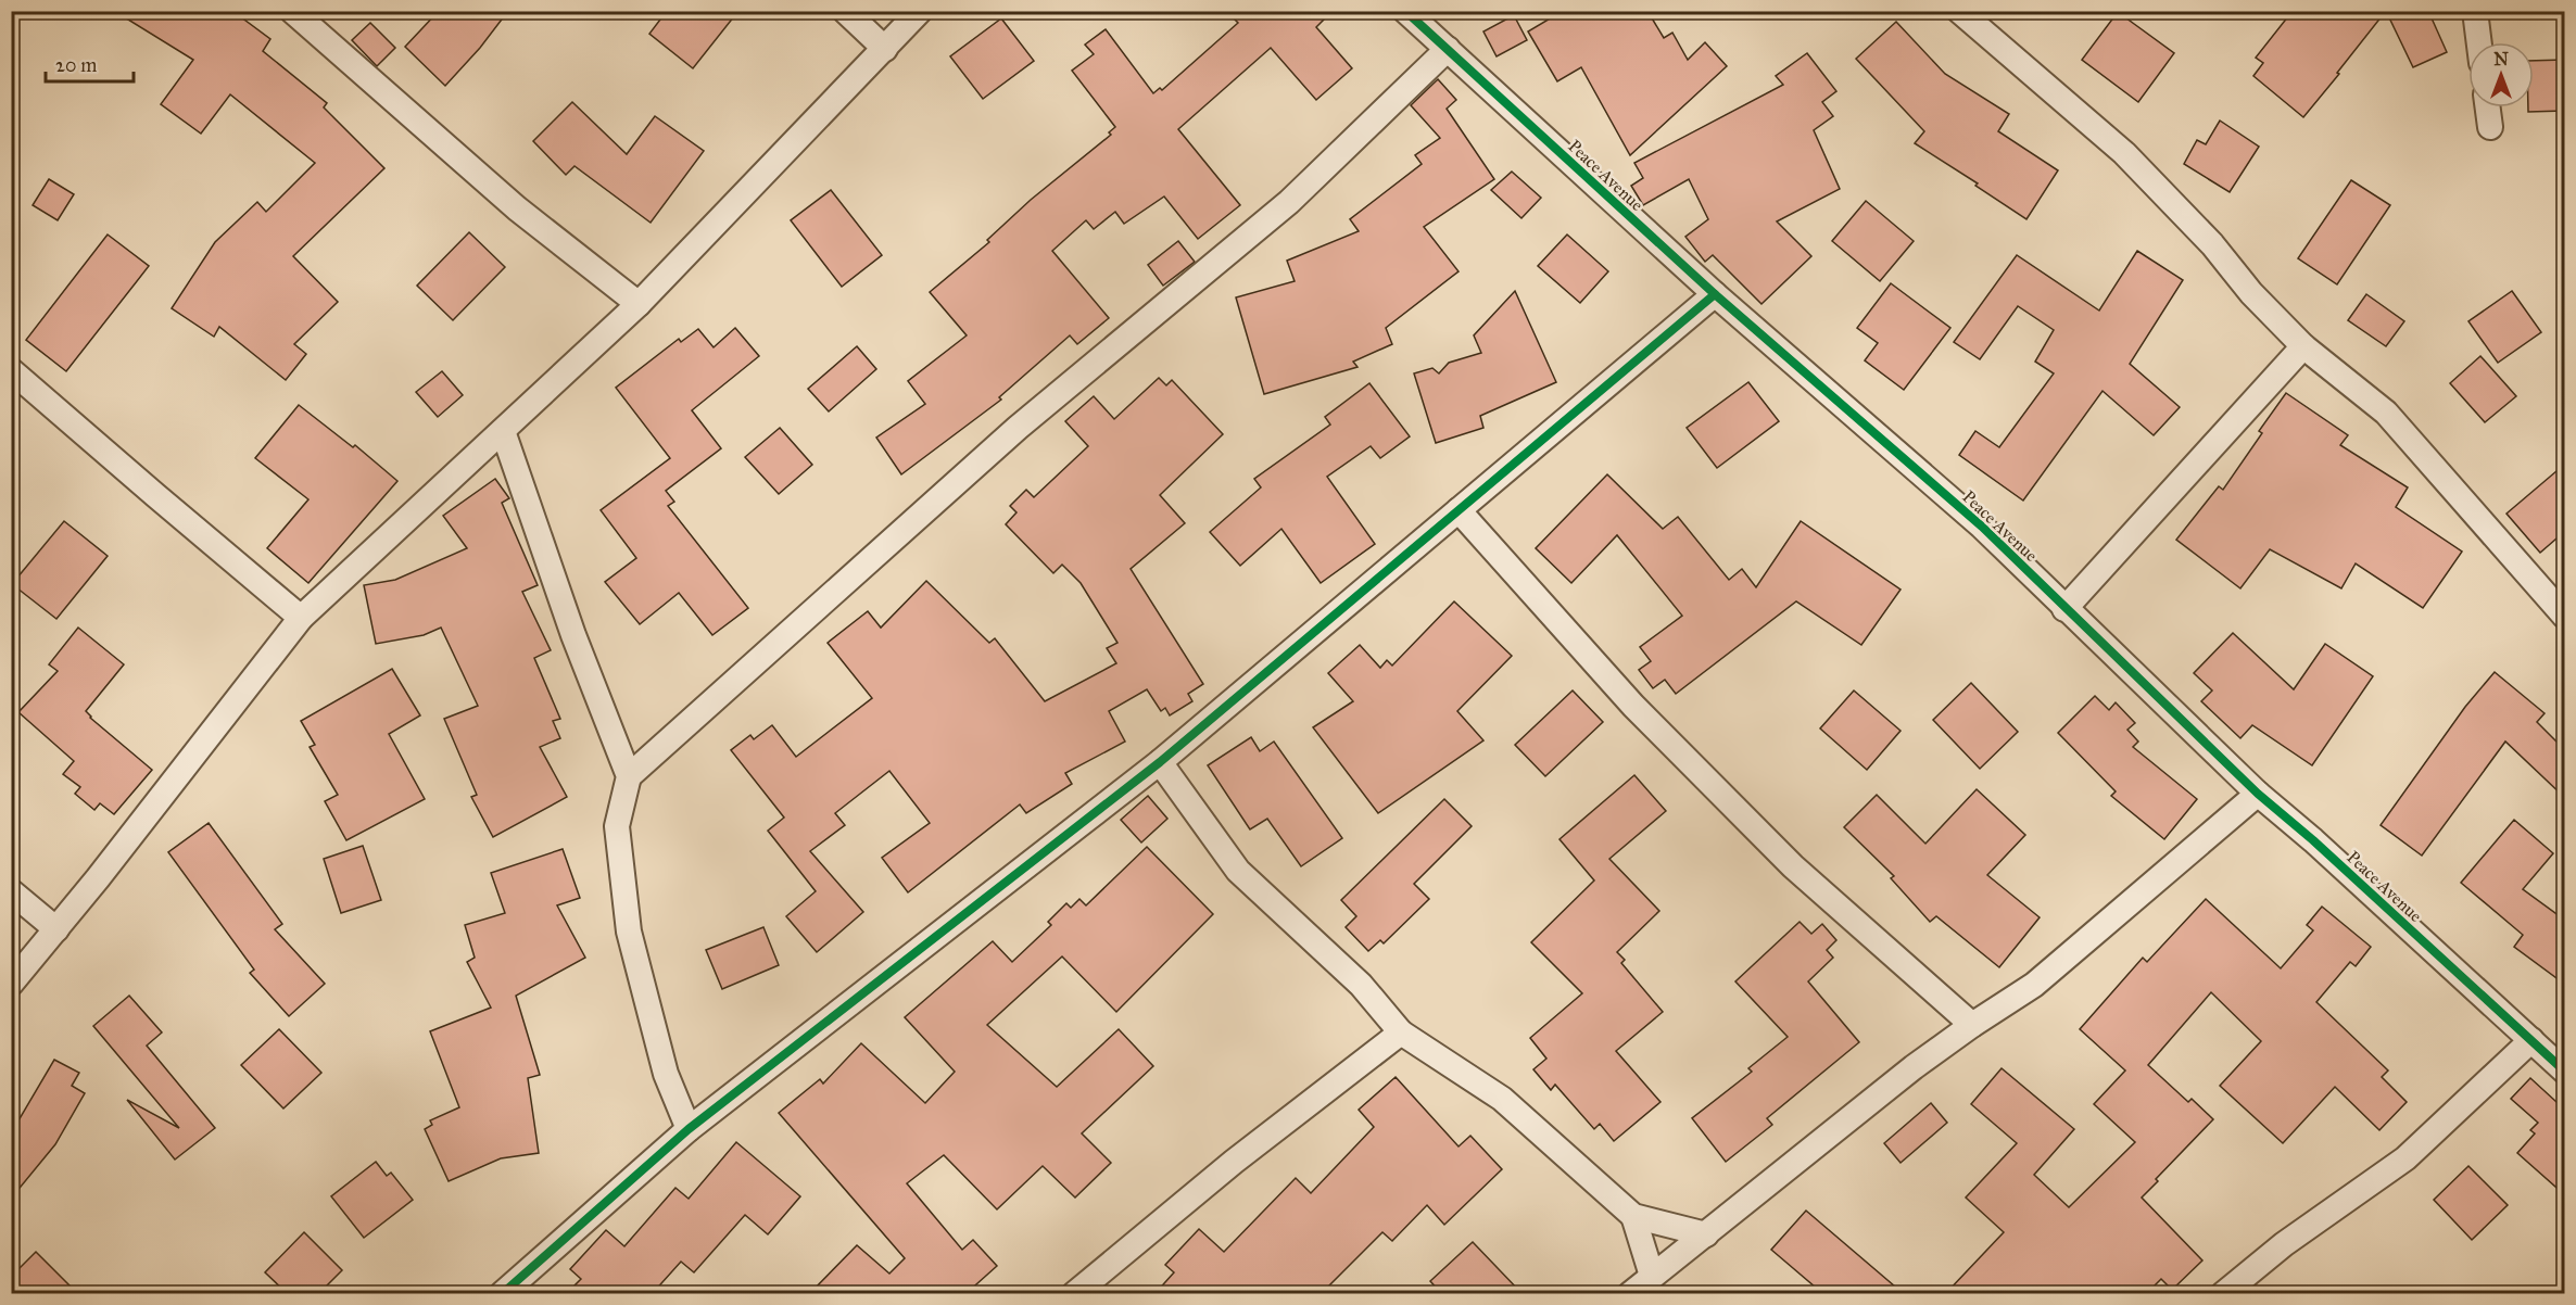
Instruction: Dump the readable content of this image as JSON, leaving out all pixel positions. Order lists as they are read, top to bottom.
{
  "streets": {
    "street": ["Peace Avenue"]
  },
  "scale_bar": "20 m",
  "north": "top"
}
